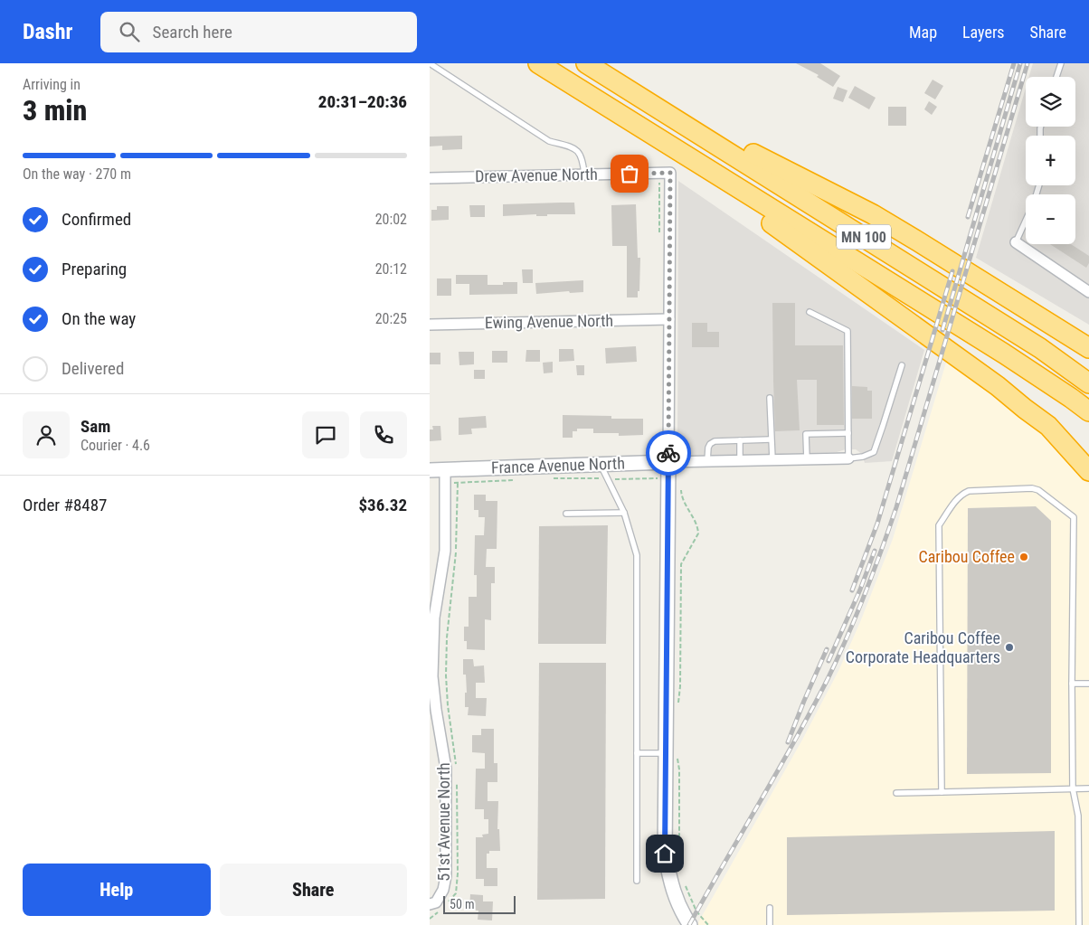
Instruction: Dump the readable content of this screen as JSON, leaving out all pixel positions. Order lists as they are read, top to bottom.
{
  "streets": {
    "highway": ["MN 100"],
    "street": [
      "Drew Avenue North",
      "Ewing Avenue North",
      "France Avenue North",
      "51st Avenue North"
    ]
  },
  "crossings": [
    ["Drew Avenue North", "Ewing Avenue North"],
    ["France Avenue North", "51st Avenue North"]
  ],
  "places": ["Caribou Coffee", "Caribou Coffee Corporate Headquarters"],
  "scale_bar": "50 m",
  "page": {
    "header": "Dashr",
    "search": "Search here",
    "nav": ["Map", "Layers", "Share"],
    "heading": ["3 min", "Arriving in", "20:31–20:36"],
    "panel": [
      "Sam",
      "Courier · 4.6",
      "Order #8487",
      "$36.32"
    ],
    "map_buttons": ["+", "−"],
    "bar": "On the way · 270 m",
    "list": [
      ["Confirmed", "20:02"],
      ["Preparing", "20:12"],
      ["On the way", "20:25"],
      "Delivered"
    ],
    "buttons": ["Help", "Share"],
    "scale": "50 m"
  }
}
